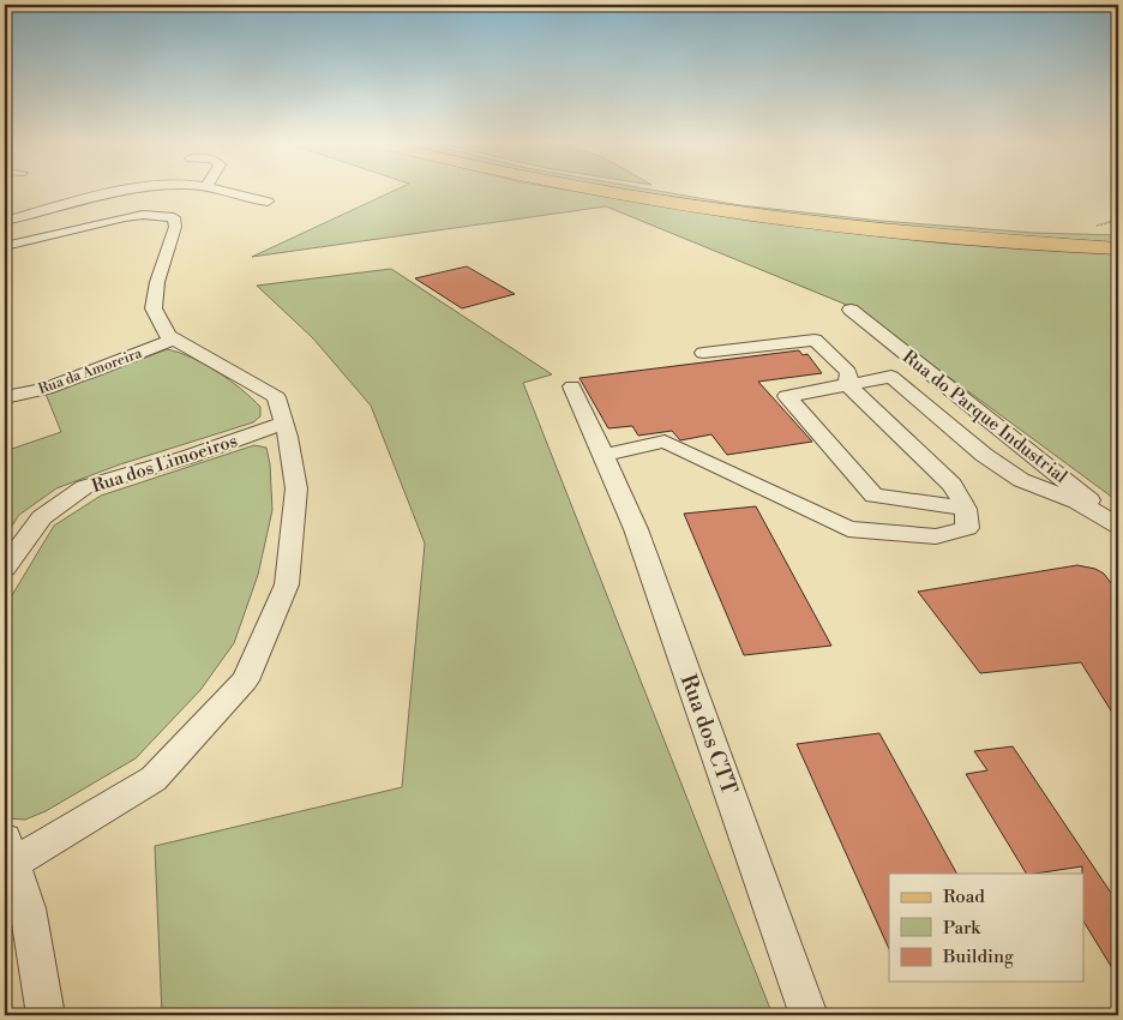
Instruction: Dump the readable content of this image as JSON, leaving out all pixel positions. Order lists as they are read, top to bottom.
{
  "streets": {
    "street": [
      "Rua da Amoreira",
      "Rua do Parque Industrial",
      "Rua dos Limoeiros",
      "Rua dos CTT"
    ]
  },
  "legend": ["Road", "Park", "Building"]
}
